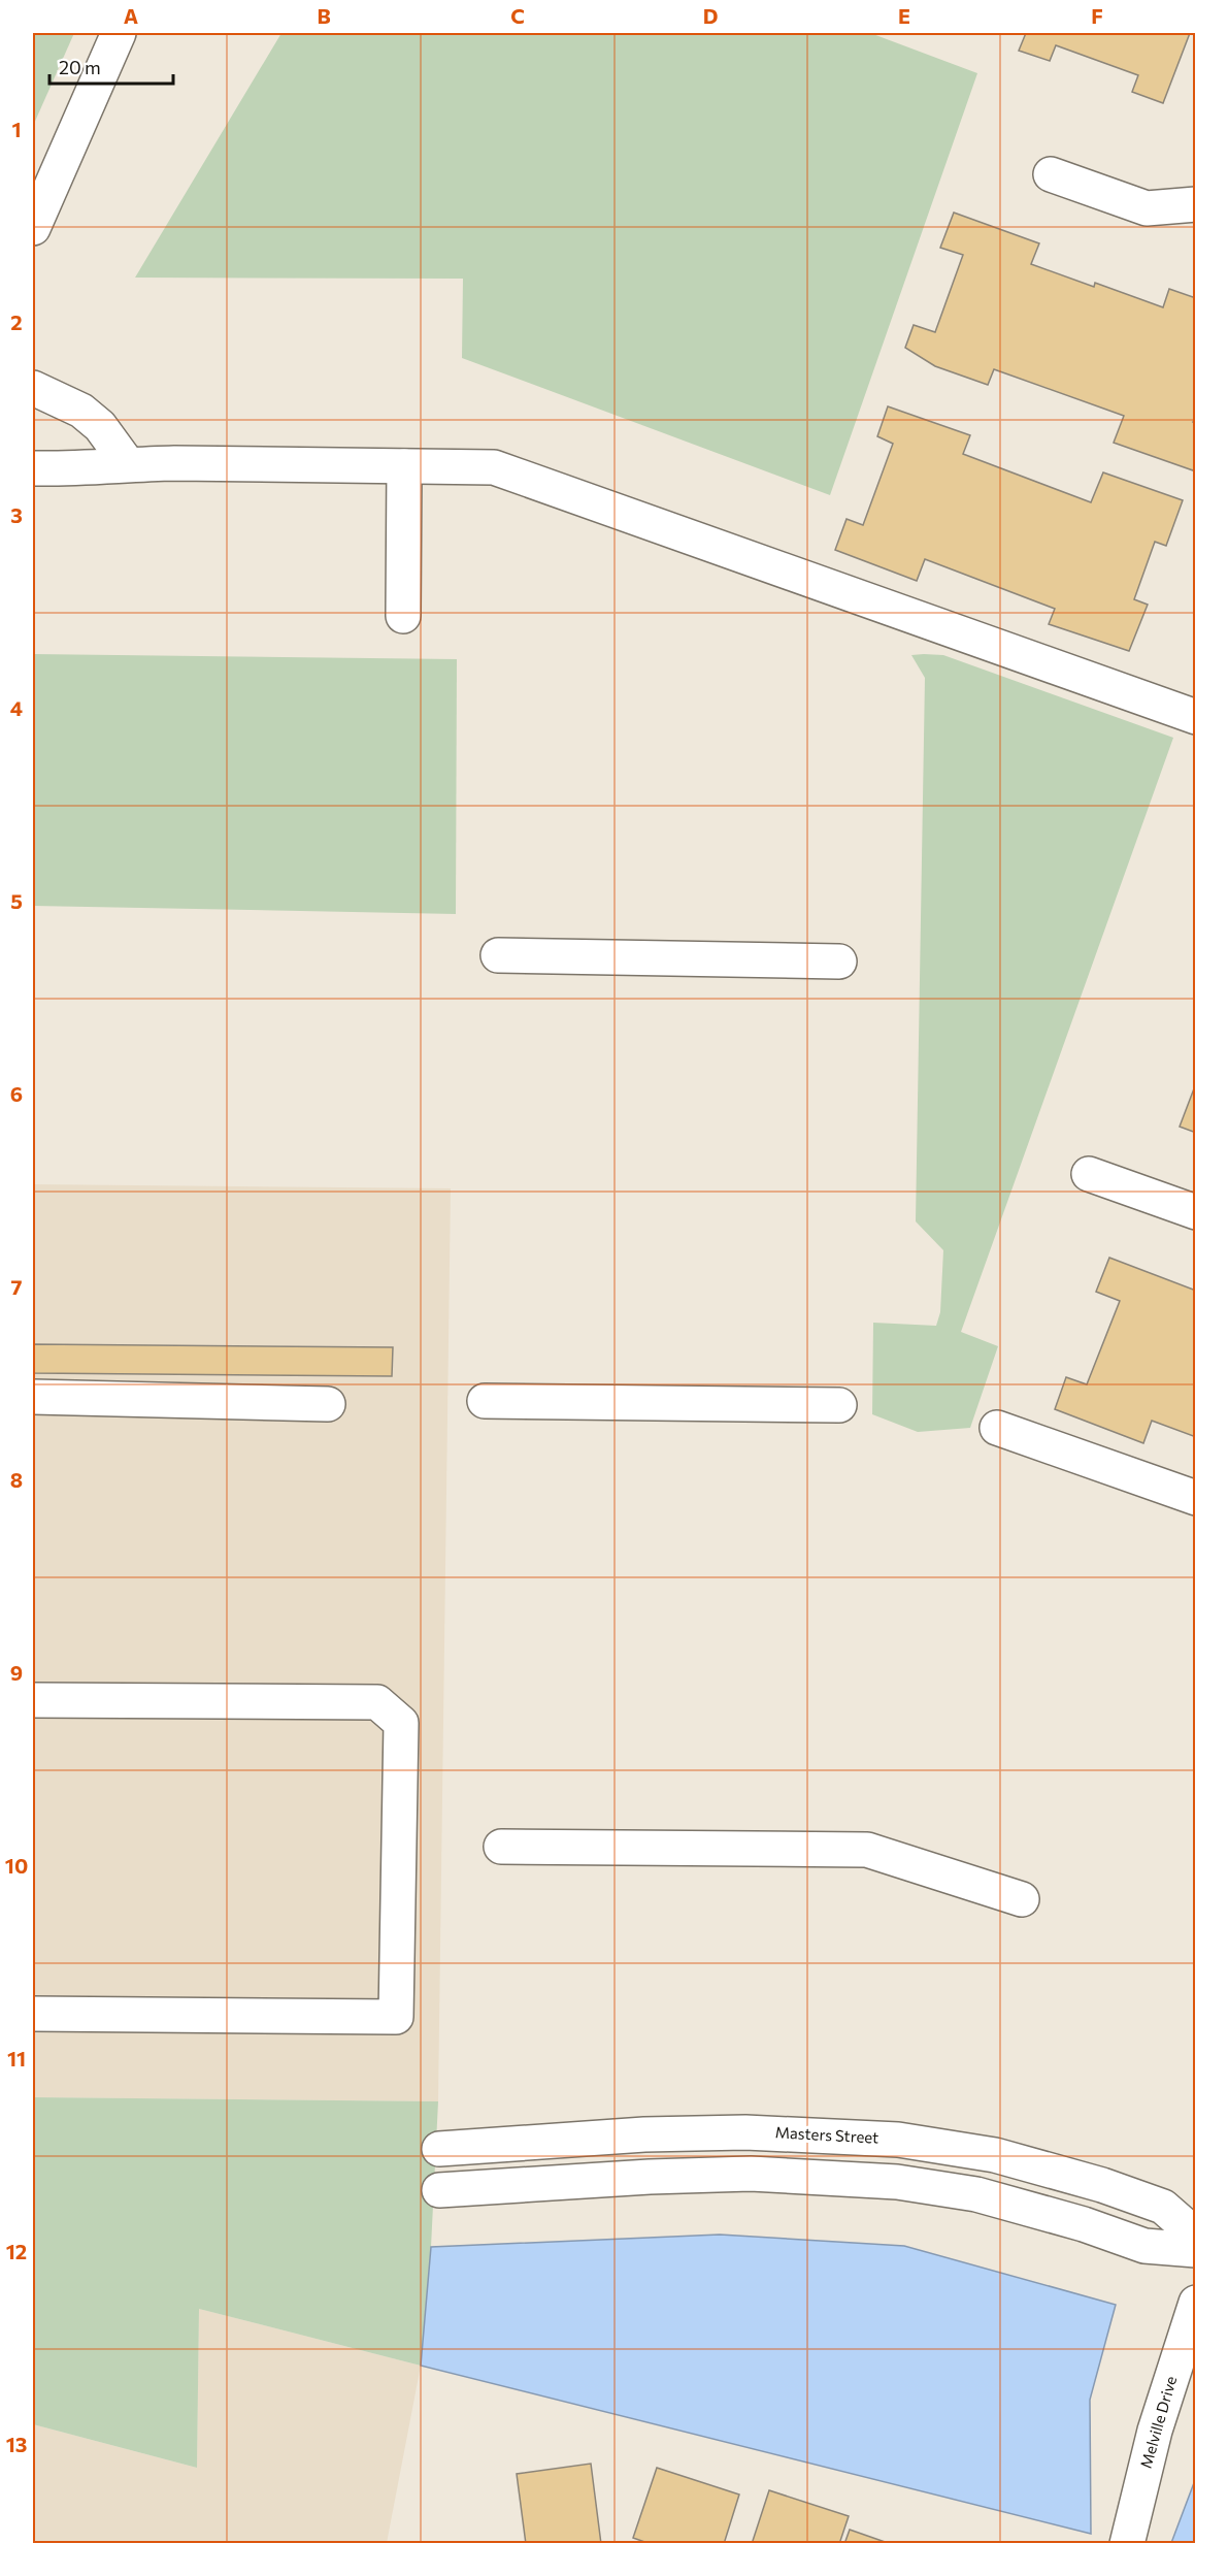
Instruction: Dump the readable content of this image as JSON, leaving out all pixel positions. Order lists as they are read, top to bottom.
{
  "streets": {
    "street": ["Masters Street", "Melville Drive"]
  },
  "scale_bar": "20 m",
  "grid": {
    "columns": [
      "A",
      "B",
      "C",
      "D",
      "E",
      "F"
    ],
    "rows": [
      "1",
      "2",
      "3",
      "4",
      "5",
      "6",
      "7",
      "8",
      "9",
      "10",
      "11",
      "12",
      "13"
    ]
  }
}
